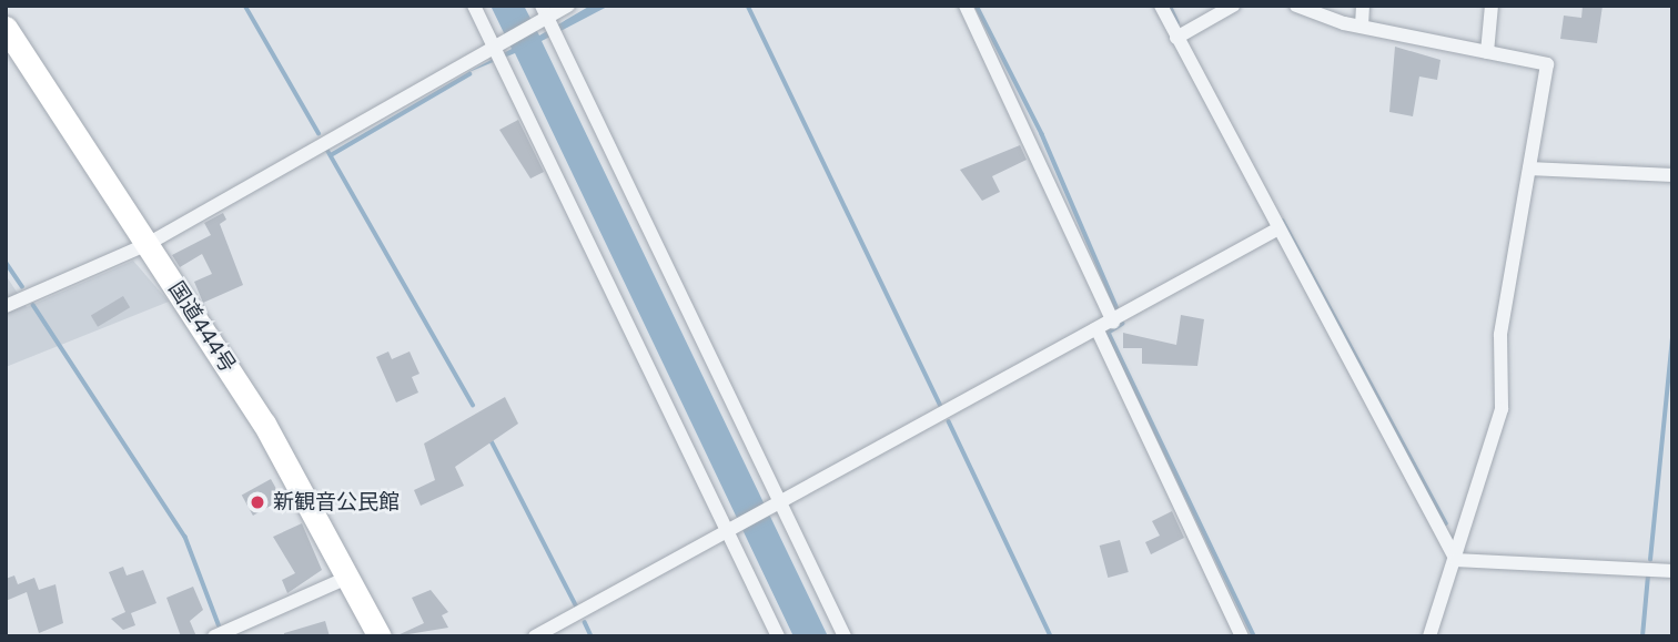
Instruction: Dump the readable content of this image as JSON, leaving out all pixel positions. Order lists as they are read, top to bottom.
{
  "streets": {
    "highway": ["国道444号"]
  },
  "places": ["新観音公民館"]
}
